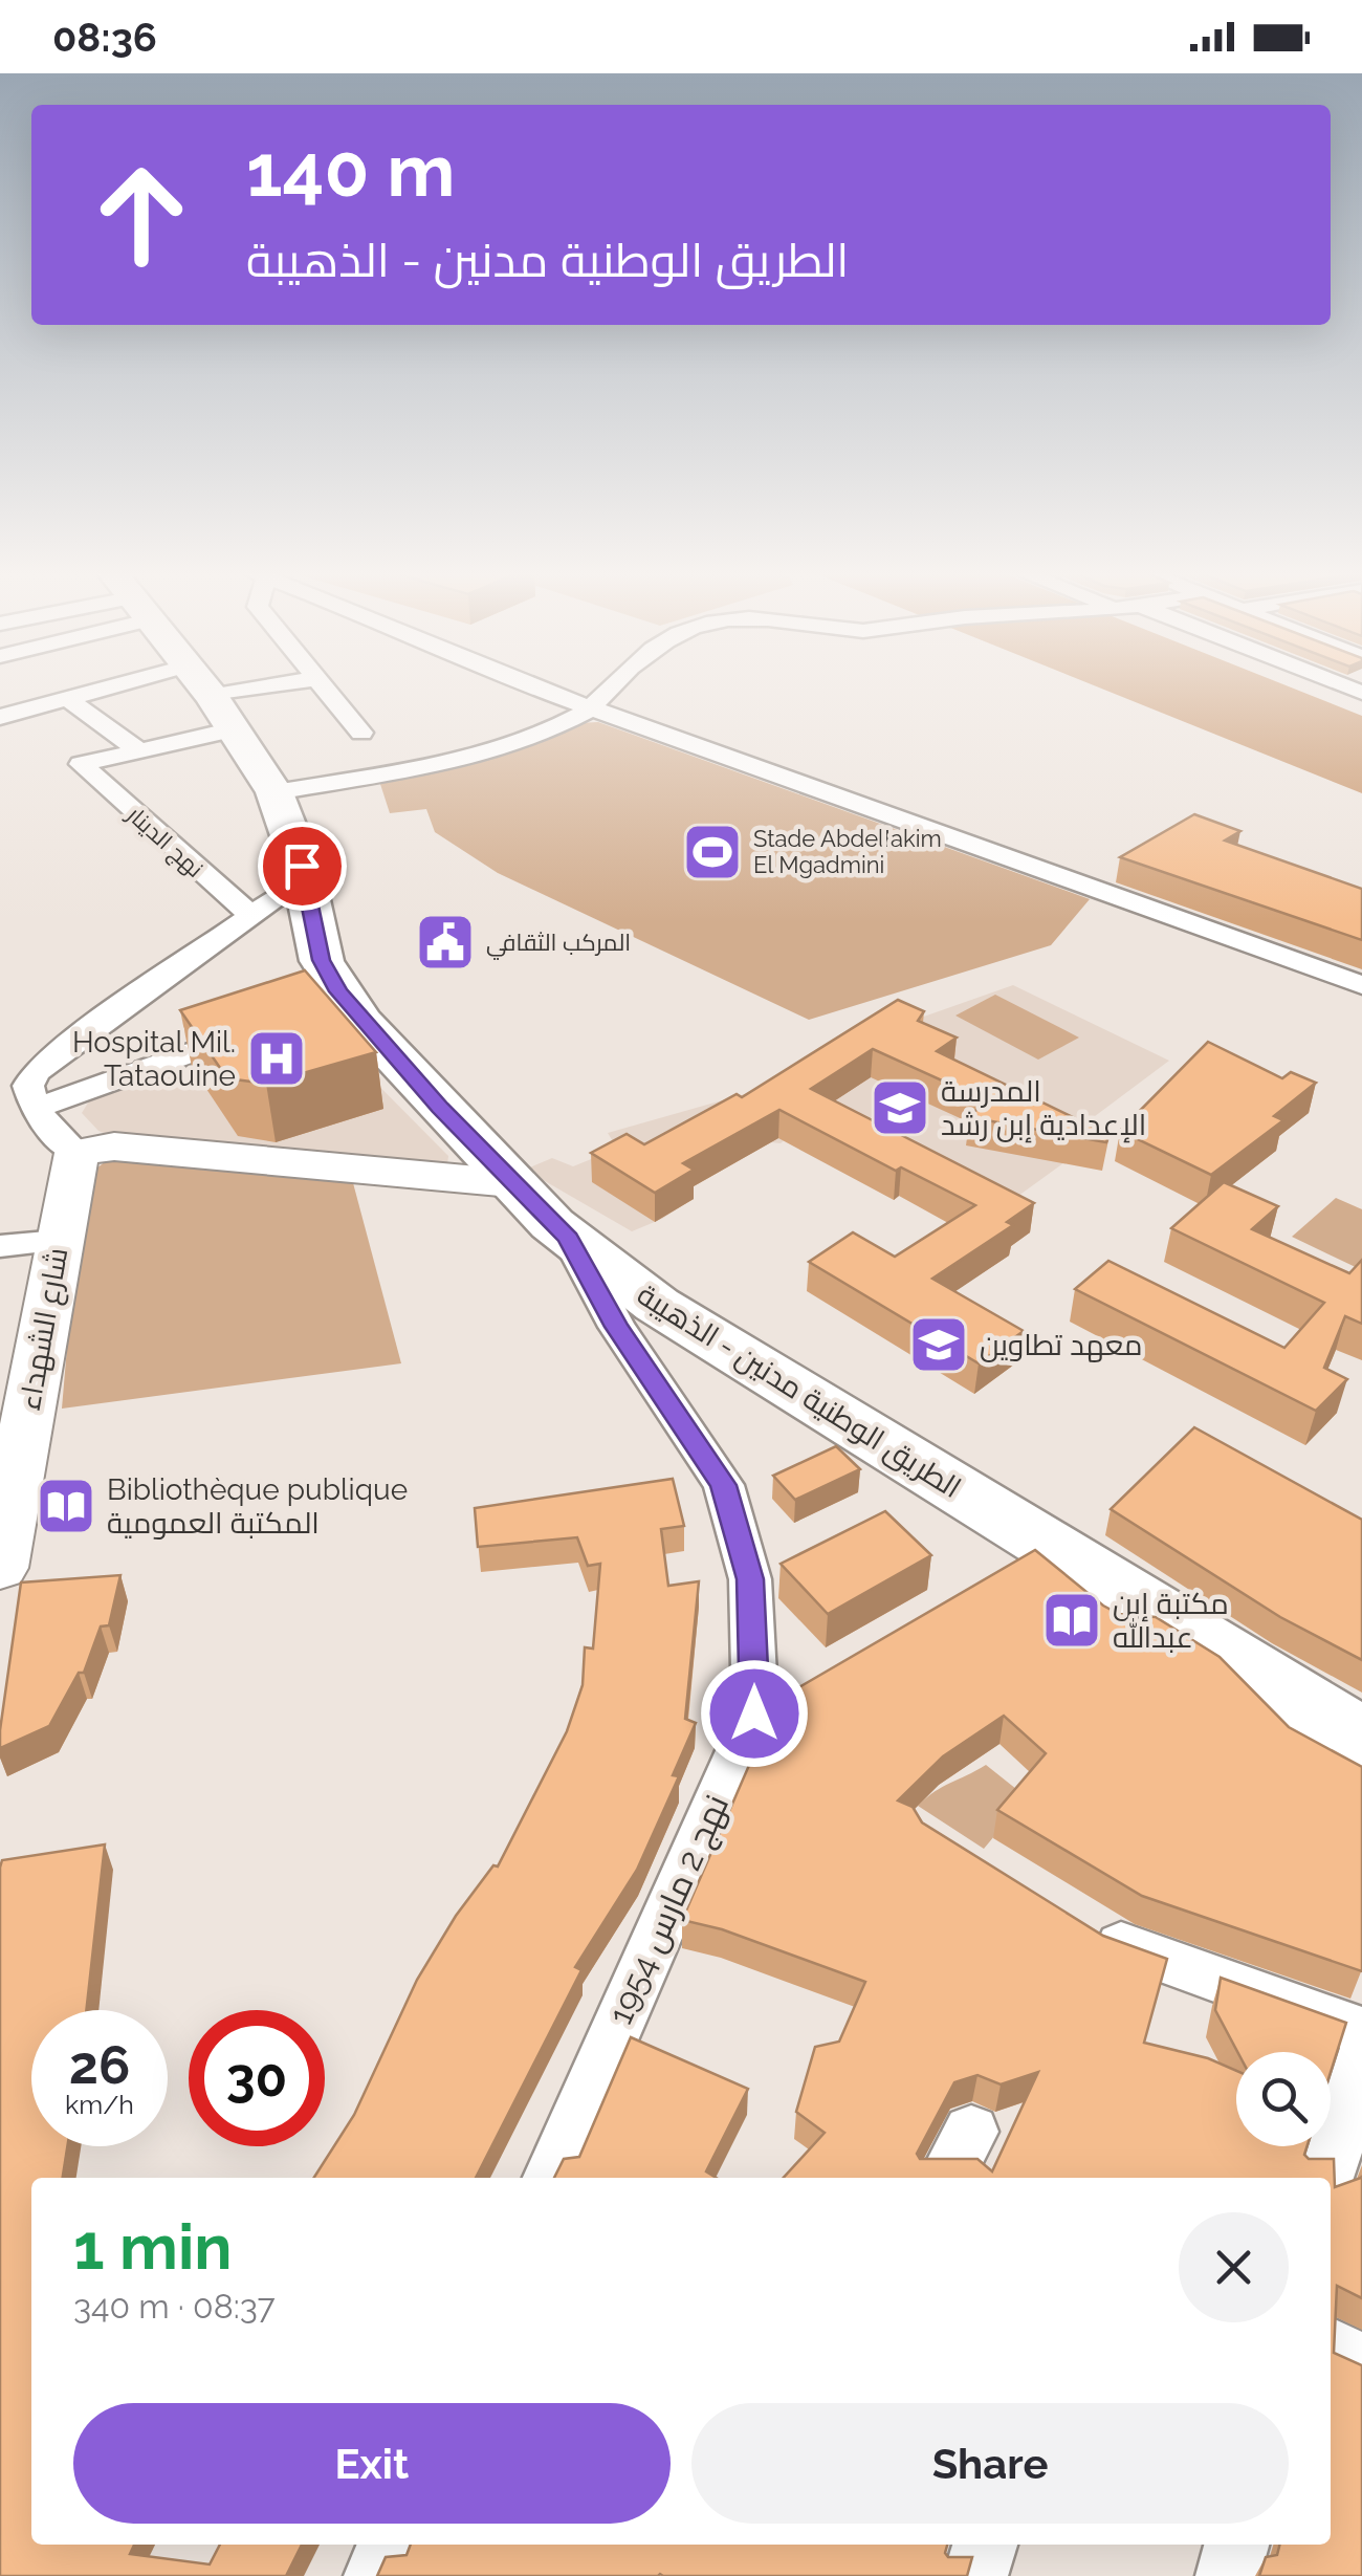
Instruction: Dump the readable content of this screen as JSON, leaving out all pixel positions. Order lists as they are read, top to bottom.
{
  "streets": {
    "main road": ["شارع الشهداء", "الطريق الوطنية مدنين - الذهيبة"],
    "street": ["نهج الدينار", "نهج 2 مارس 1954"]
  },
  "crossings": [
    ["الطريق الوطنية مدنين - الذهيبة", "نهج 2 مارس 1954"]
  ],
  "places": {
    "sports": ["Stade Abdelاakim El Mgadmini"],
    "public building": ["المركب الثقافي"],
    "hospital": ["Hospital Mil. Tataouine"],
    "school or university": ["المدرسة الإعدادية إبن رشد", "معهد تطاوين"],
    "library": ["Bibliothèque publique المكتبة العمومية", "مكتبة إبن عبدالله"]
  },
  "page": {
    "status": "08:36",
    "turn": ["140 m", "الطريق الوطنية مدنين - الذهيبة"],
    "speed": "26 km/h",
    "limit": "30",
    "heading": ["1 min", "340 m · 08:37"],
    "buttons": ["Exit", "Share"]
  }
}
